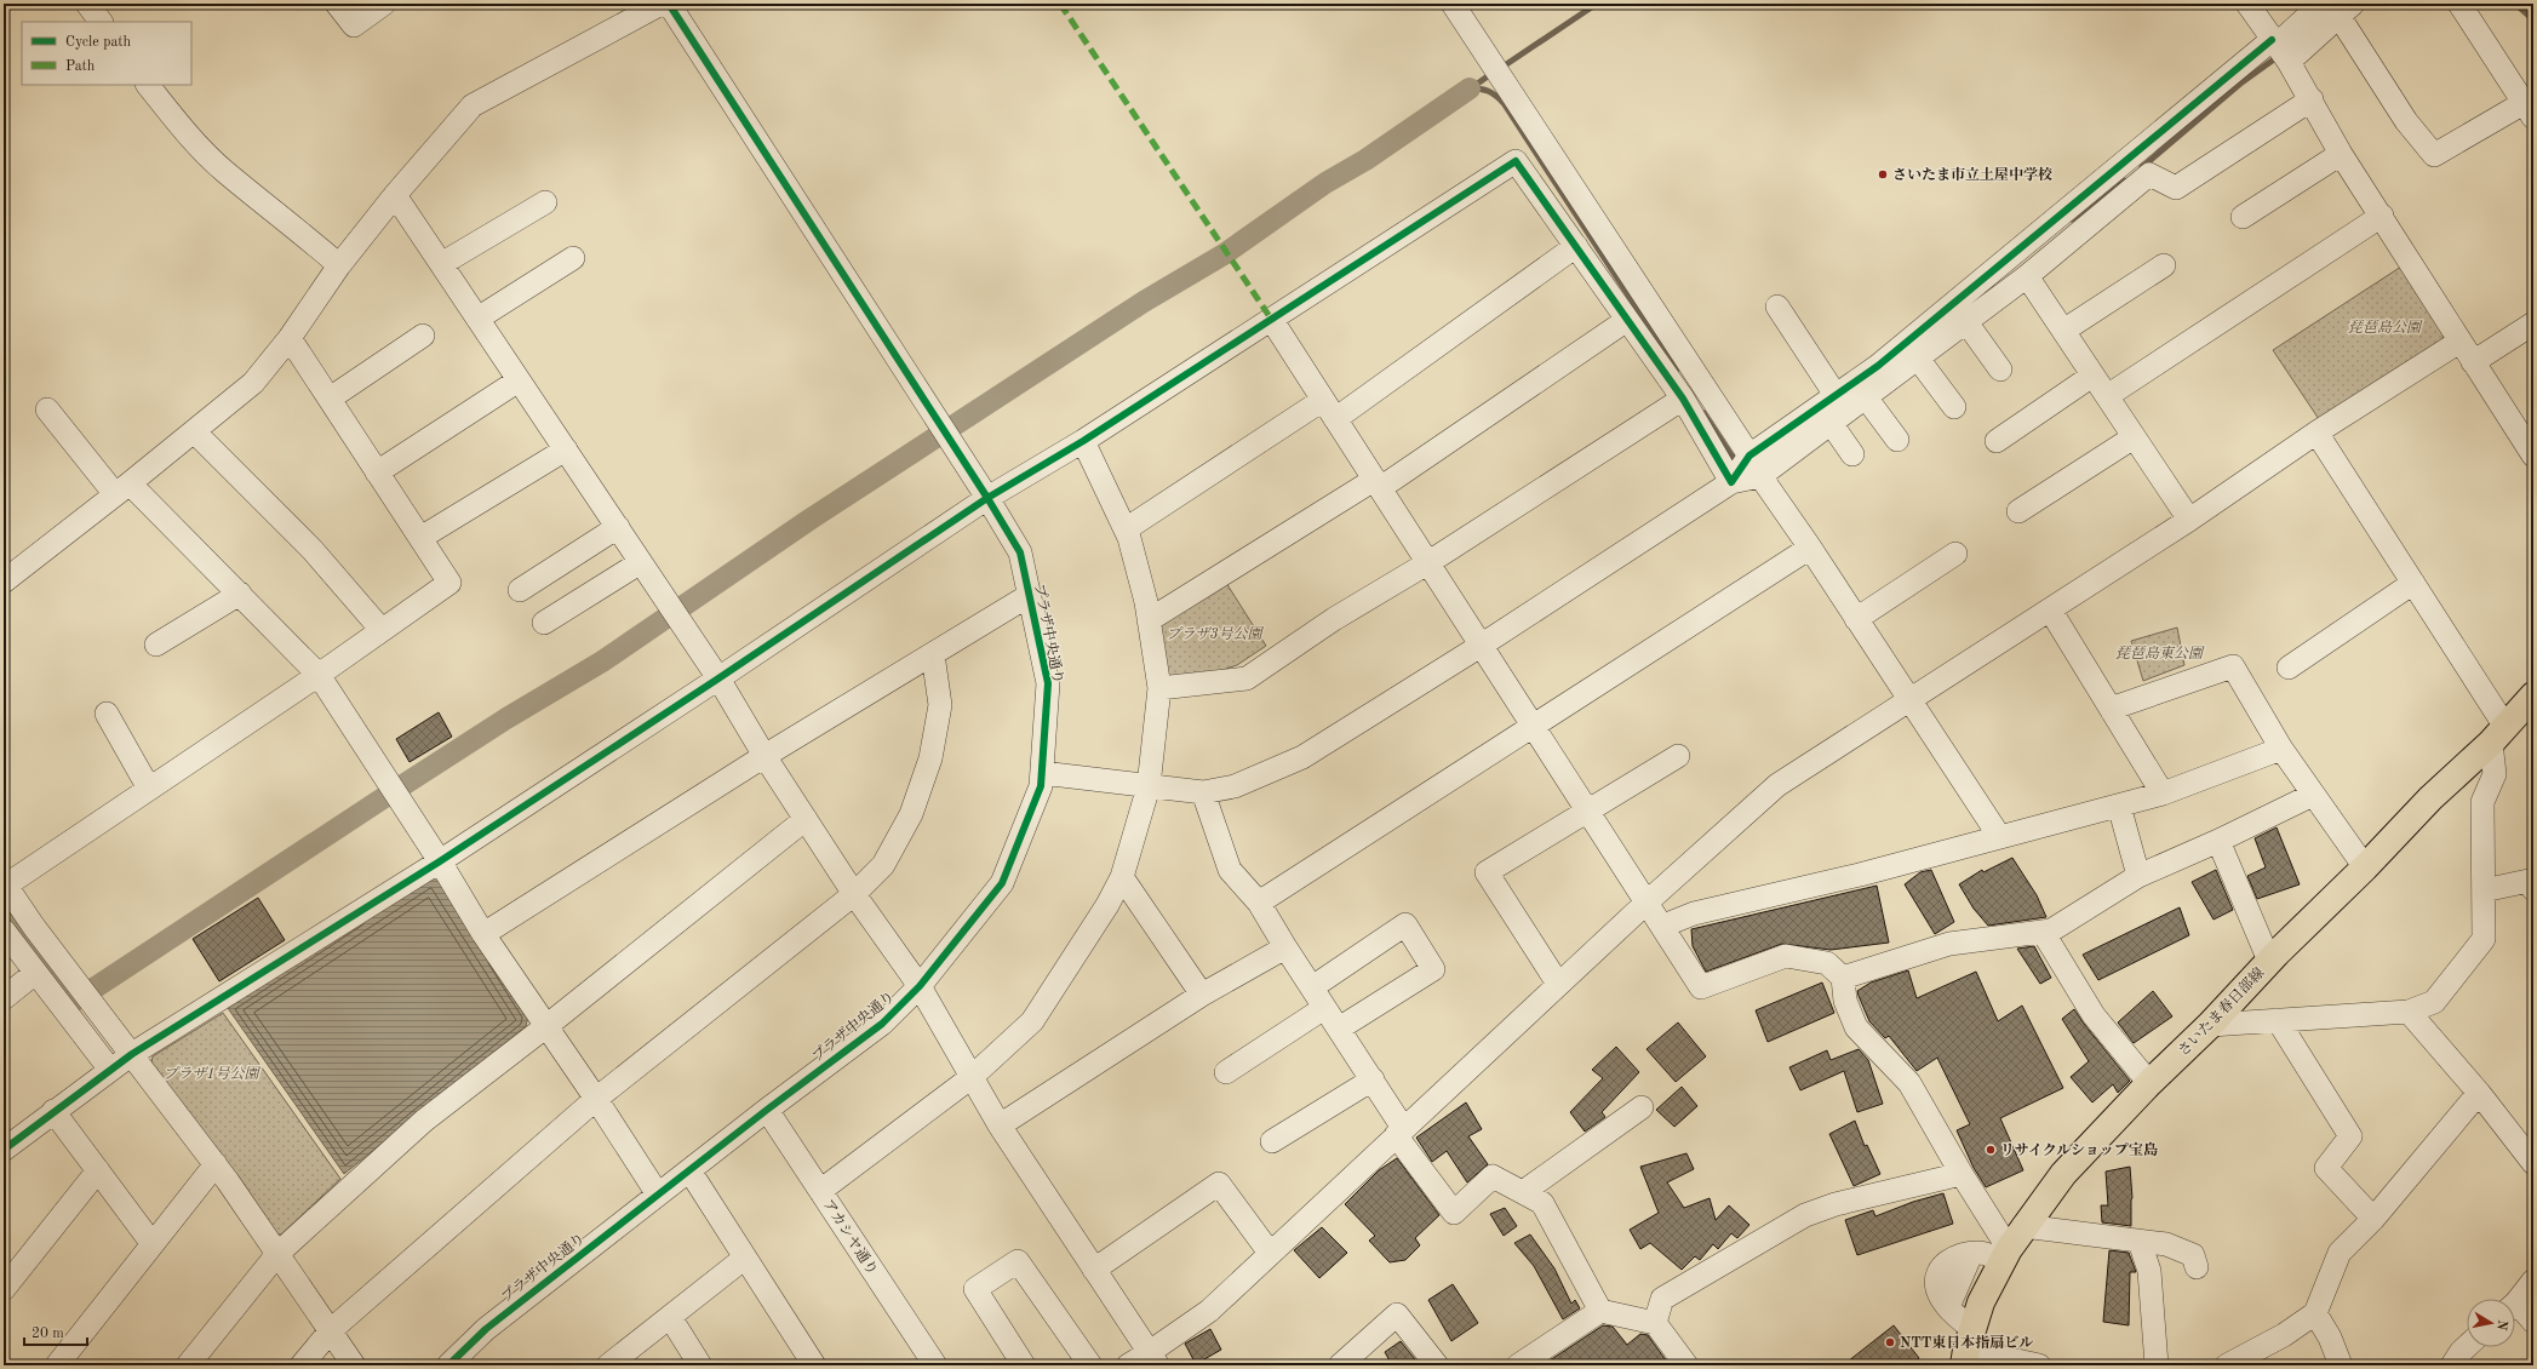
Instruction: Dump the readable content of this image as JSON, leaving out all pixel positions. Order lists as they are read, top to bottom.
{
  "streets": {
    "main road": ["さいたま春日部線"],
    "street": ["プラザ中央通り", "アカシヤ通り"]
  },
  "crossings": [
    ["プラザ中央通り", "アカシヤ通り"]
  ],
  "parks": [
    "琵琶島公園",
    "プラザ3号公園",
    "琵琶島東公園",
    "プラザ1号公園"
  ],
  "places": ["さいたま市立土屋中学校", "リサイクルショップ宝島", "NTT東日本指扇ビル"],
  "legend": ["Cycle path", "Path"],
  "scale_bar": "20 m",
  "north": "right"
}
